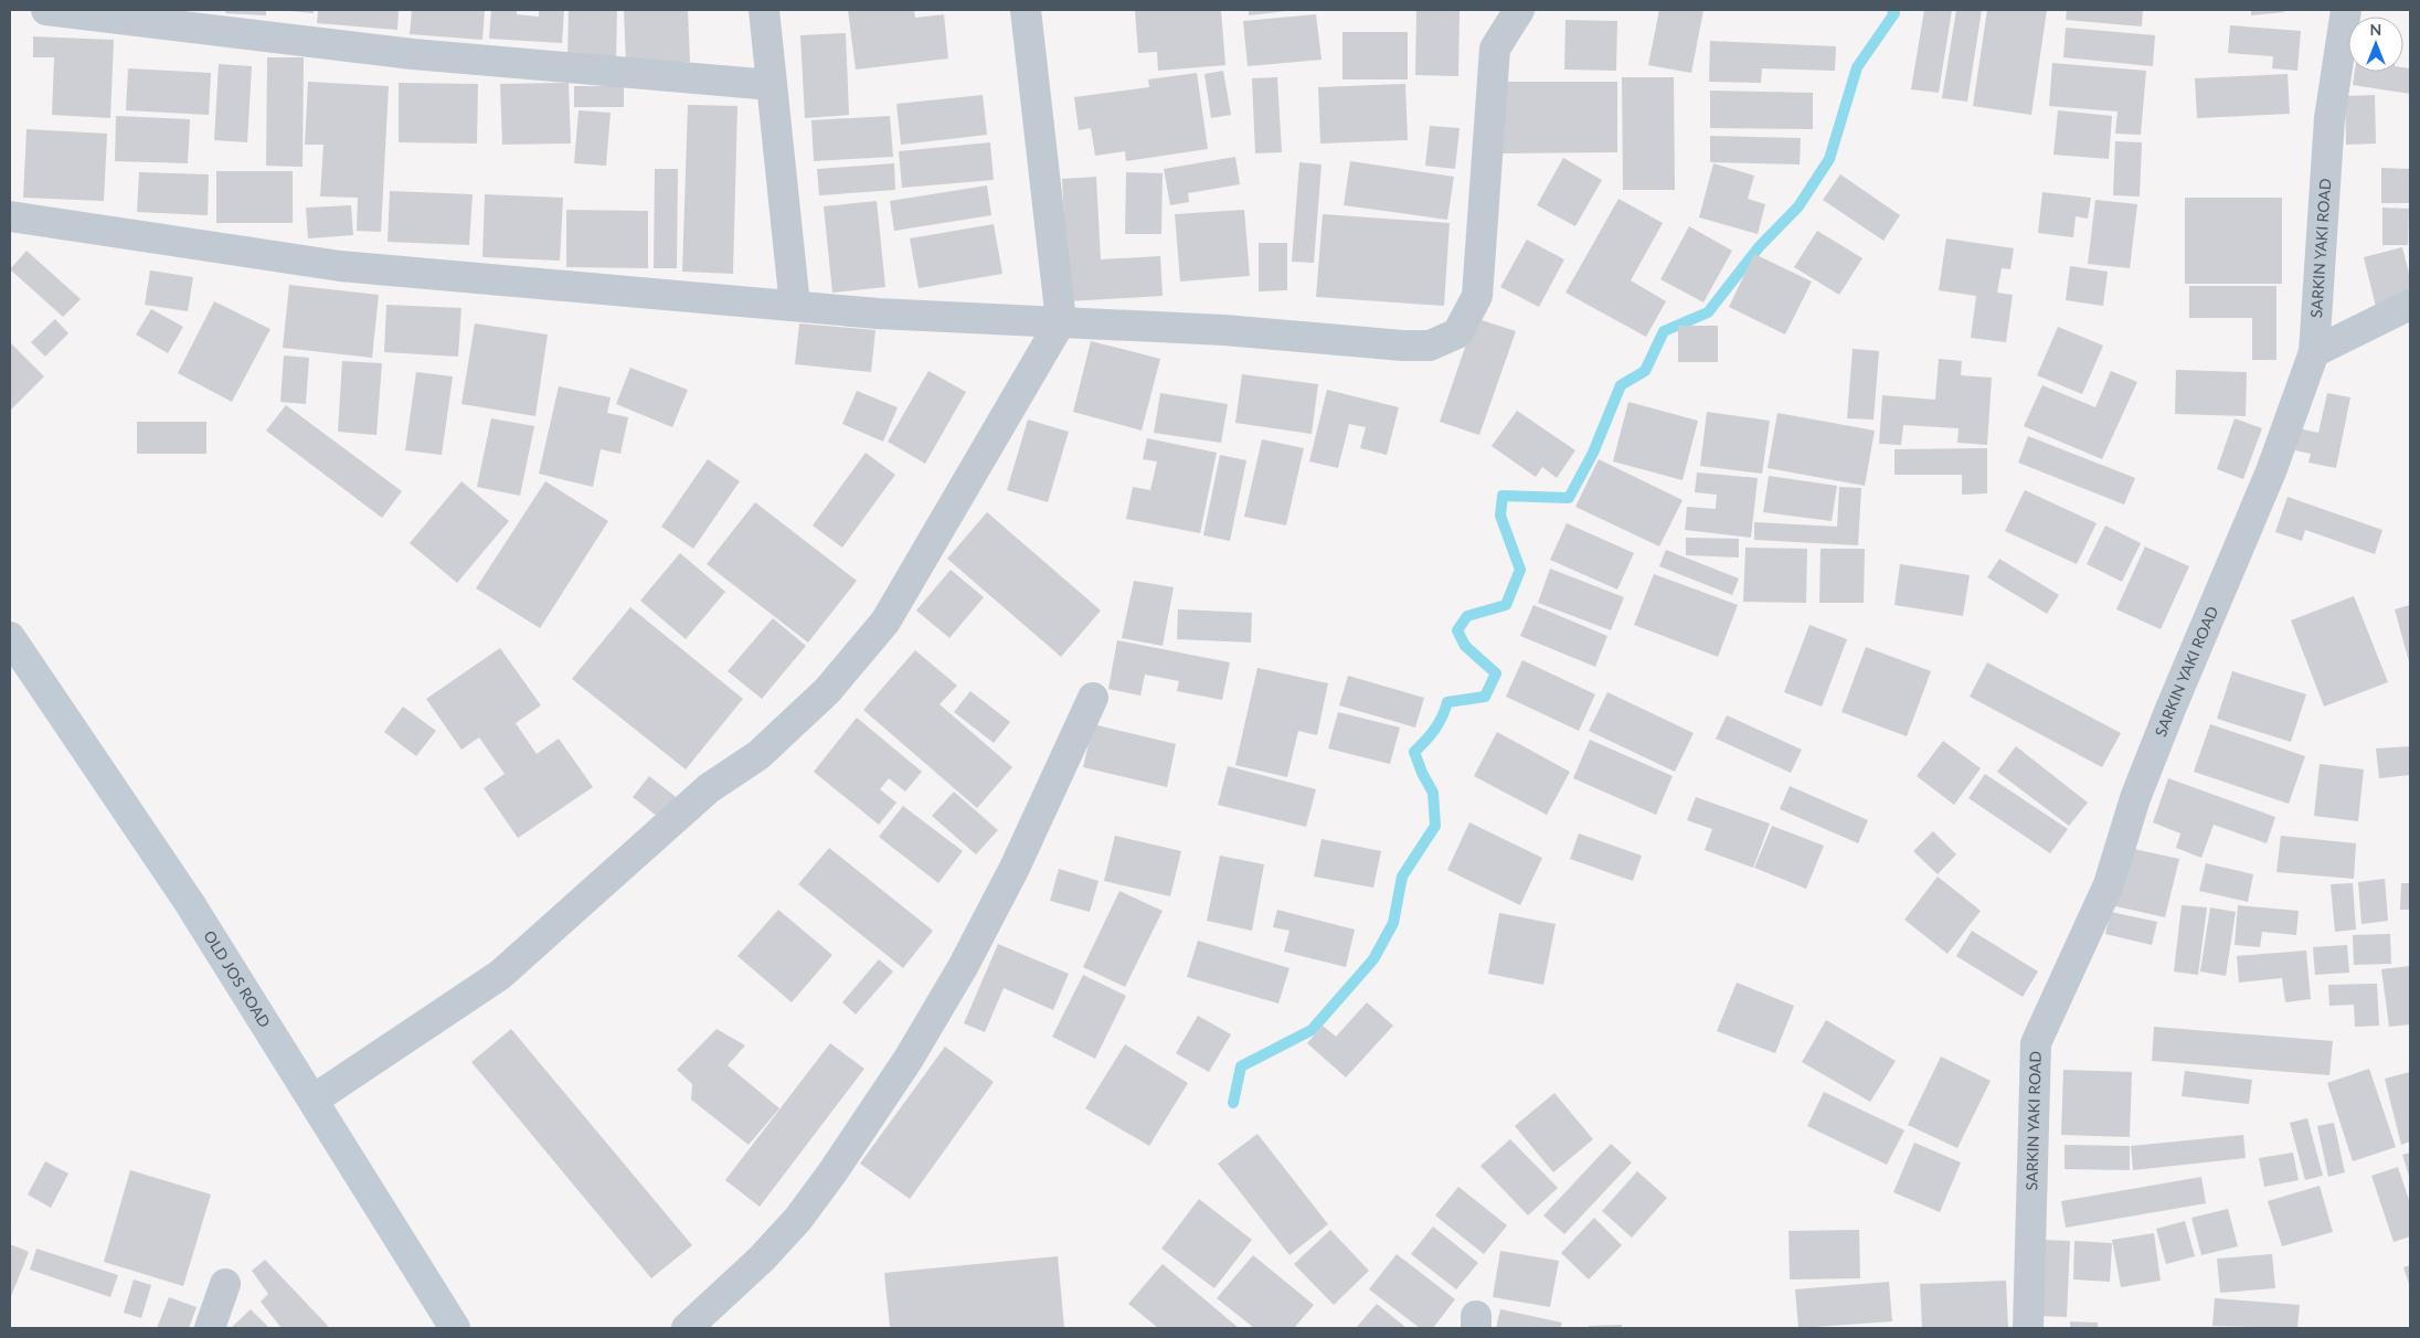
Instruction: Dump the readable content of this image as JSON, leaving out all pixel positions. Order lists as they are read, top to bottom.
{
  "streets": {
    "main road": ["OLD JOS ROAD"],
    "street": ["SARKIN YAKI ROAD"]
  },
  "north": "top"
}
